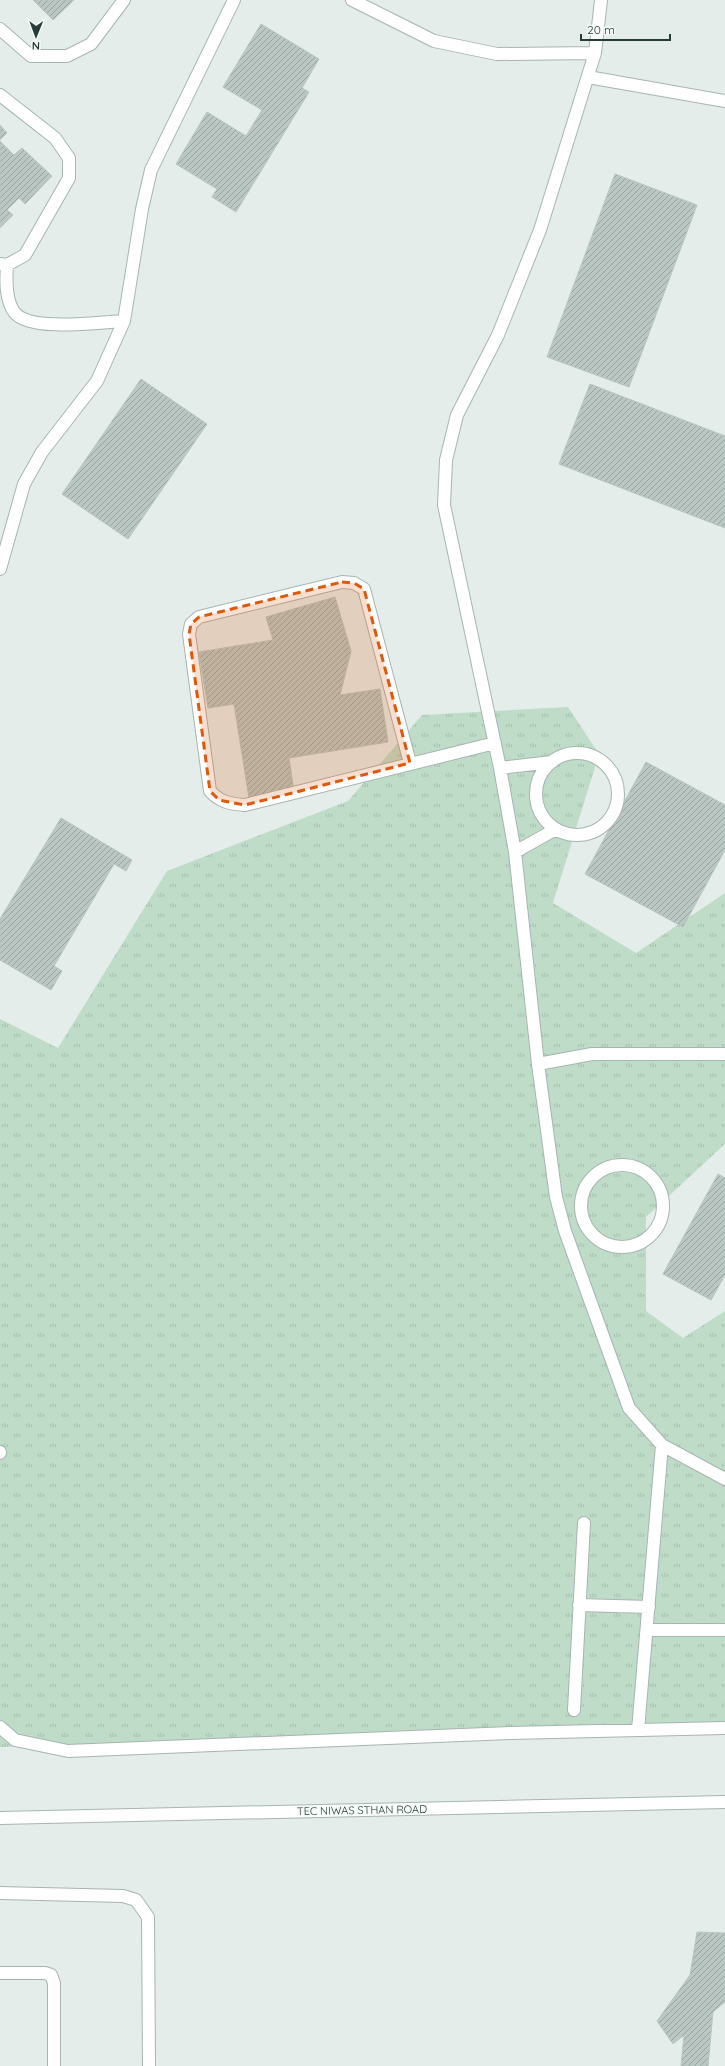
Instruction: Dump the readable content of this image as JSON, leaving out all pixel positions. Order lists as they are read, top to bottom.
{
  "streets": {
    "street": ["TEC NIWAS STHAN ROAD"]
  },
  "scale_bar": "20 m",
  "north": "bottom"
}
